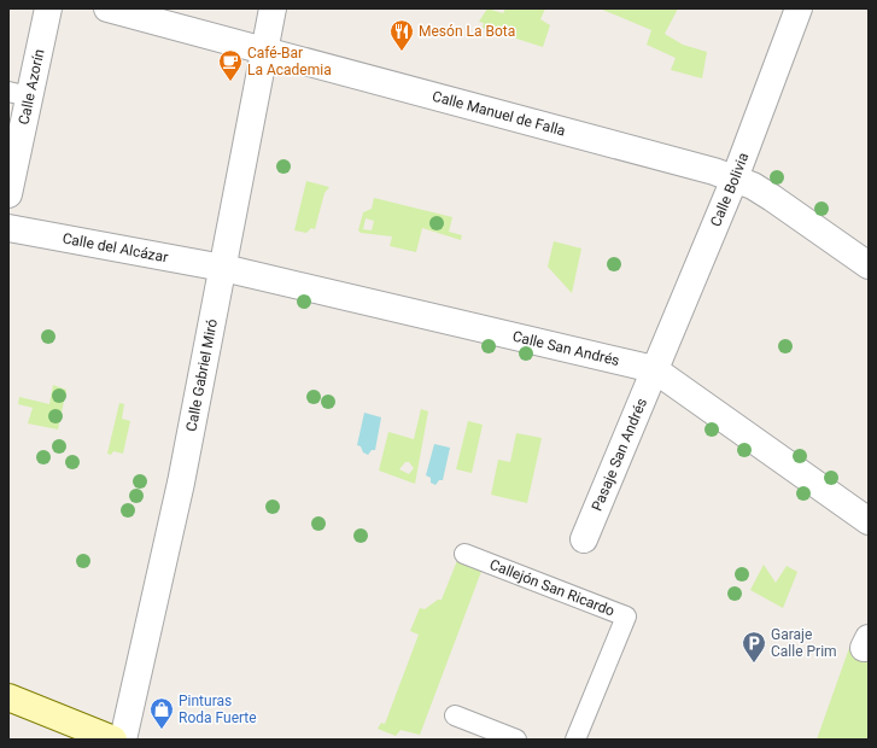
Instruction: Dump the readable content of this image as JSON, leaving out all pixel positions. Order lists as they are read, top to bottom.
{
  "streets": {
    "street": [
      "Calle Azorín",
      "Calle Manuel de Falla",
      "Calle Bolivia",
      "Calle del Alcázar",
      "Calle San Andrés",
      "Calle Gabriel Miró",
      "Pasaje San Andrés",
      "Callejón San Ricardo"
    ]
  },
  "crossings": [
    ["Calle Manuel de Falla", "Calle Bolivia"],
    ["Calle Manuel de Falla", "Calle Gabriel Miró"],
    ["Calle Bolivia", "Calle San Andrés"],
    ["Calle Bolivia", "Pasaje San Andrés"],
    ["Calle del Alcázar", "Calle San Andrés"],
    ["Calle del Alcázar", "Calle Gabriel Miró"],
    ["Calle San Andrés", "Calle Gabriel Miró"],
    ["Calle San Andrés", "Pasaje San Andrés"]
  ],
  "places": {
    "restaurant": ["Mesón La Bota"],
    "cafe": ["Café-Bar La Academia"],
    "parking": ["Garaje Calle Prim"],
    "shop": ["Pinturas Roda Fuerte"]
  }
}
